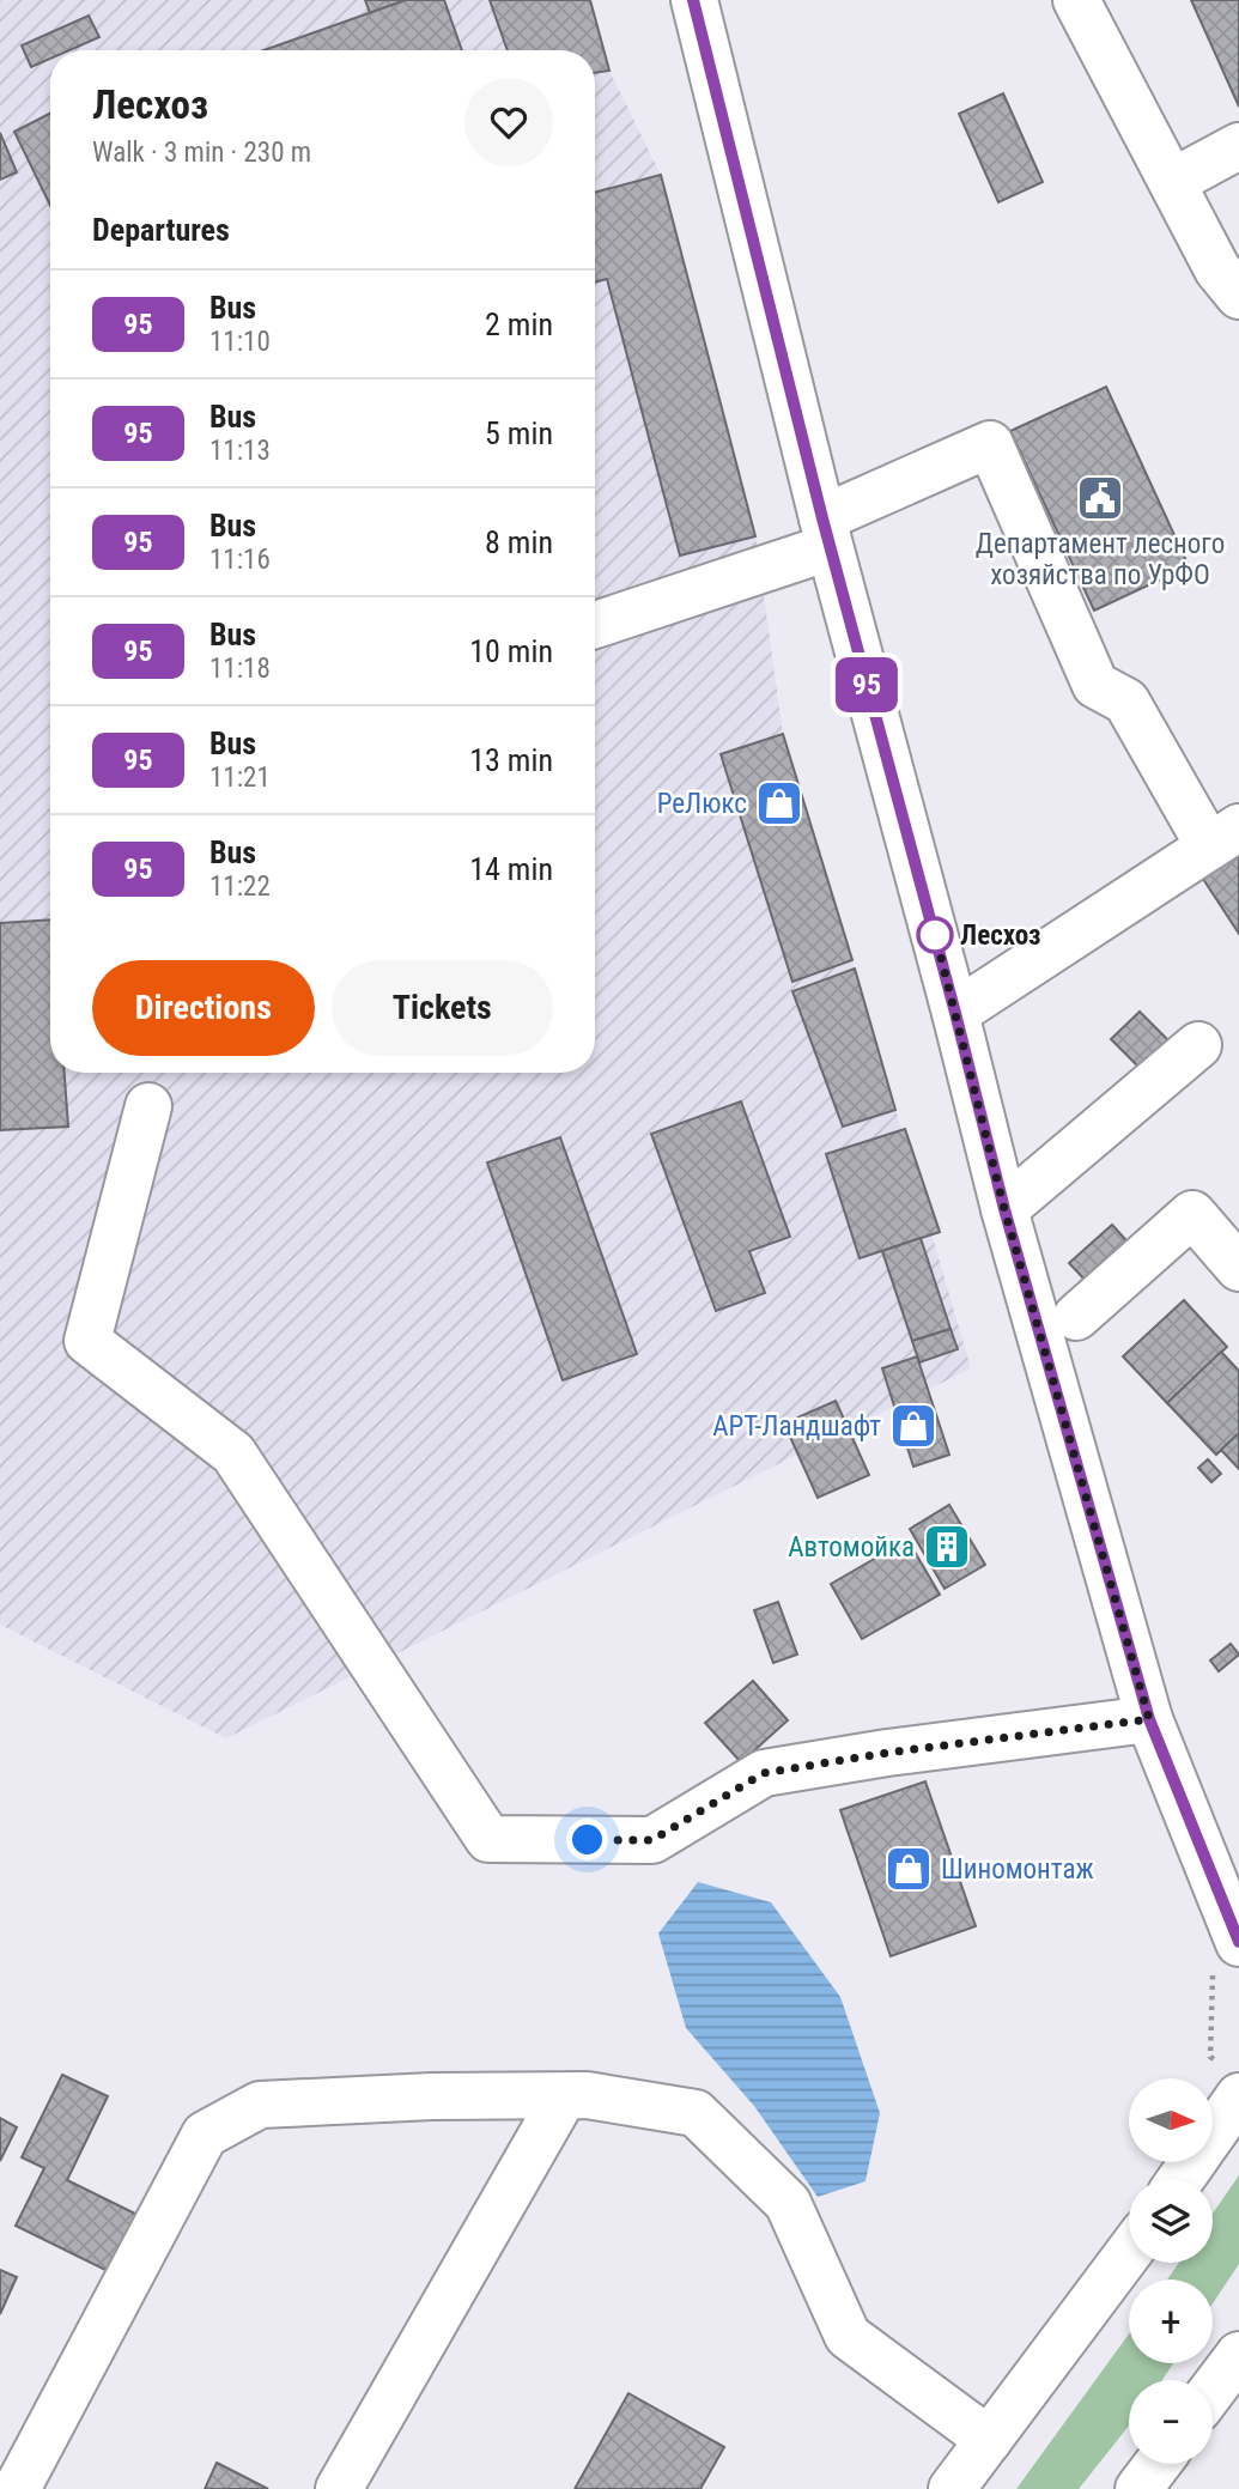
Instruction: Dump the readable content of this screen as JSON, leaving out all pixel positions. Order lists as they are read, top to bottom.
{
  "places": {
    "public building": ["Департамент лесного хозяйства по УрФО"],
    "shop": ["РеЛюкс", "АРТ-Ландшафт", "Шиномонтаж"],
    "other": ["Лесхоз"],
    "building": ["Автомойка"]
  },
  "lines": ["bus line 95"],
  "north": "right",
  "page": {
    "on_map": "95",
    "heading": [
      ["Лесхоз", "Walk · 3 min · 230 m"],
      "Departures"
    ],
    "list": [
      {
        "mark": "95",
        "name": "Bus",
        "note": "11:10",
        "value": "2 min"
      },
      {
        "mark": "95",
        "name": "Bus",
        "note": "11:13",
        "value": "5 min"
      },
      {
        "mark": "95",
        "name": "Bus",
        "note": "11:16",
        "value": "8 min"
      },
      {
        "mark": "95",
        "name": "Bus",
        "note": "11:18",
        "value": "10 min"
      },
      {
        "mark": "95",
        "name": "Bus",
        "note": "11:21",
        "value": "13 min"
      },
      {
        "mark": "95",
        "name": "Bus",
        "note": "11:22",
        "value": "14 min"
      }
    ],
    "buttons": ["Directions", "Tickets"],
    "map_buttons": ["+", "−"]
  }
}
